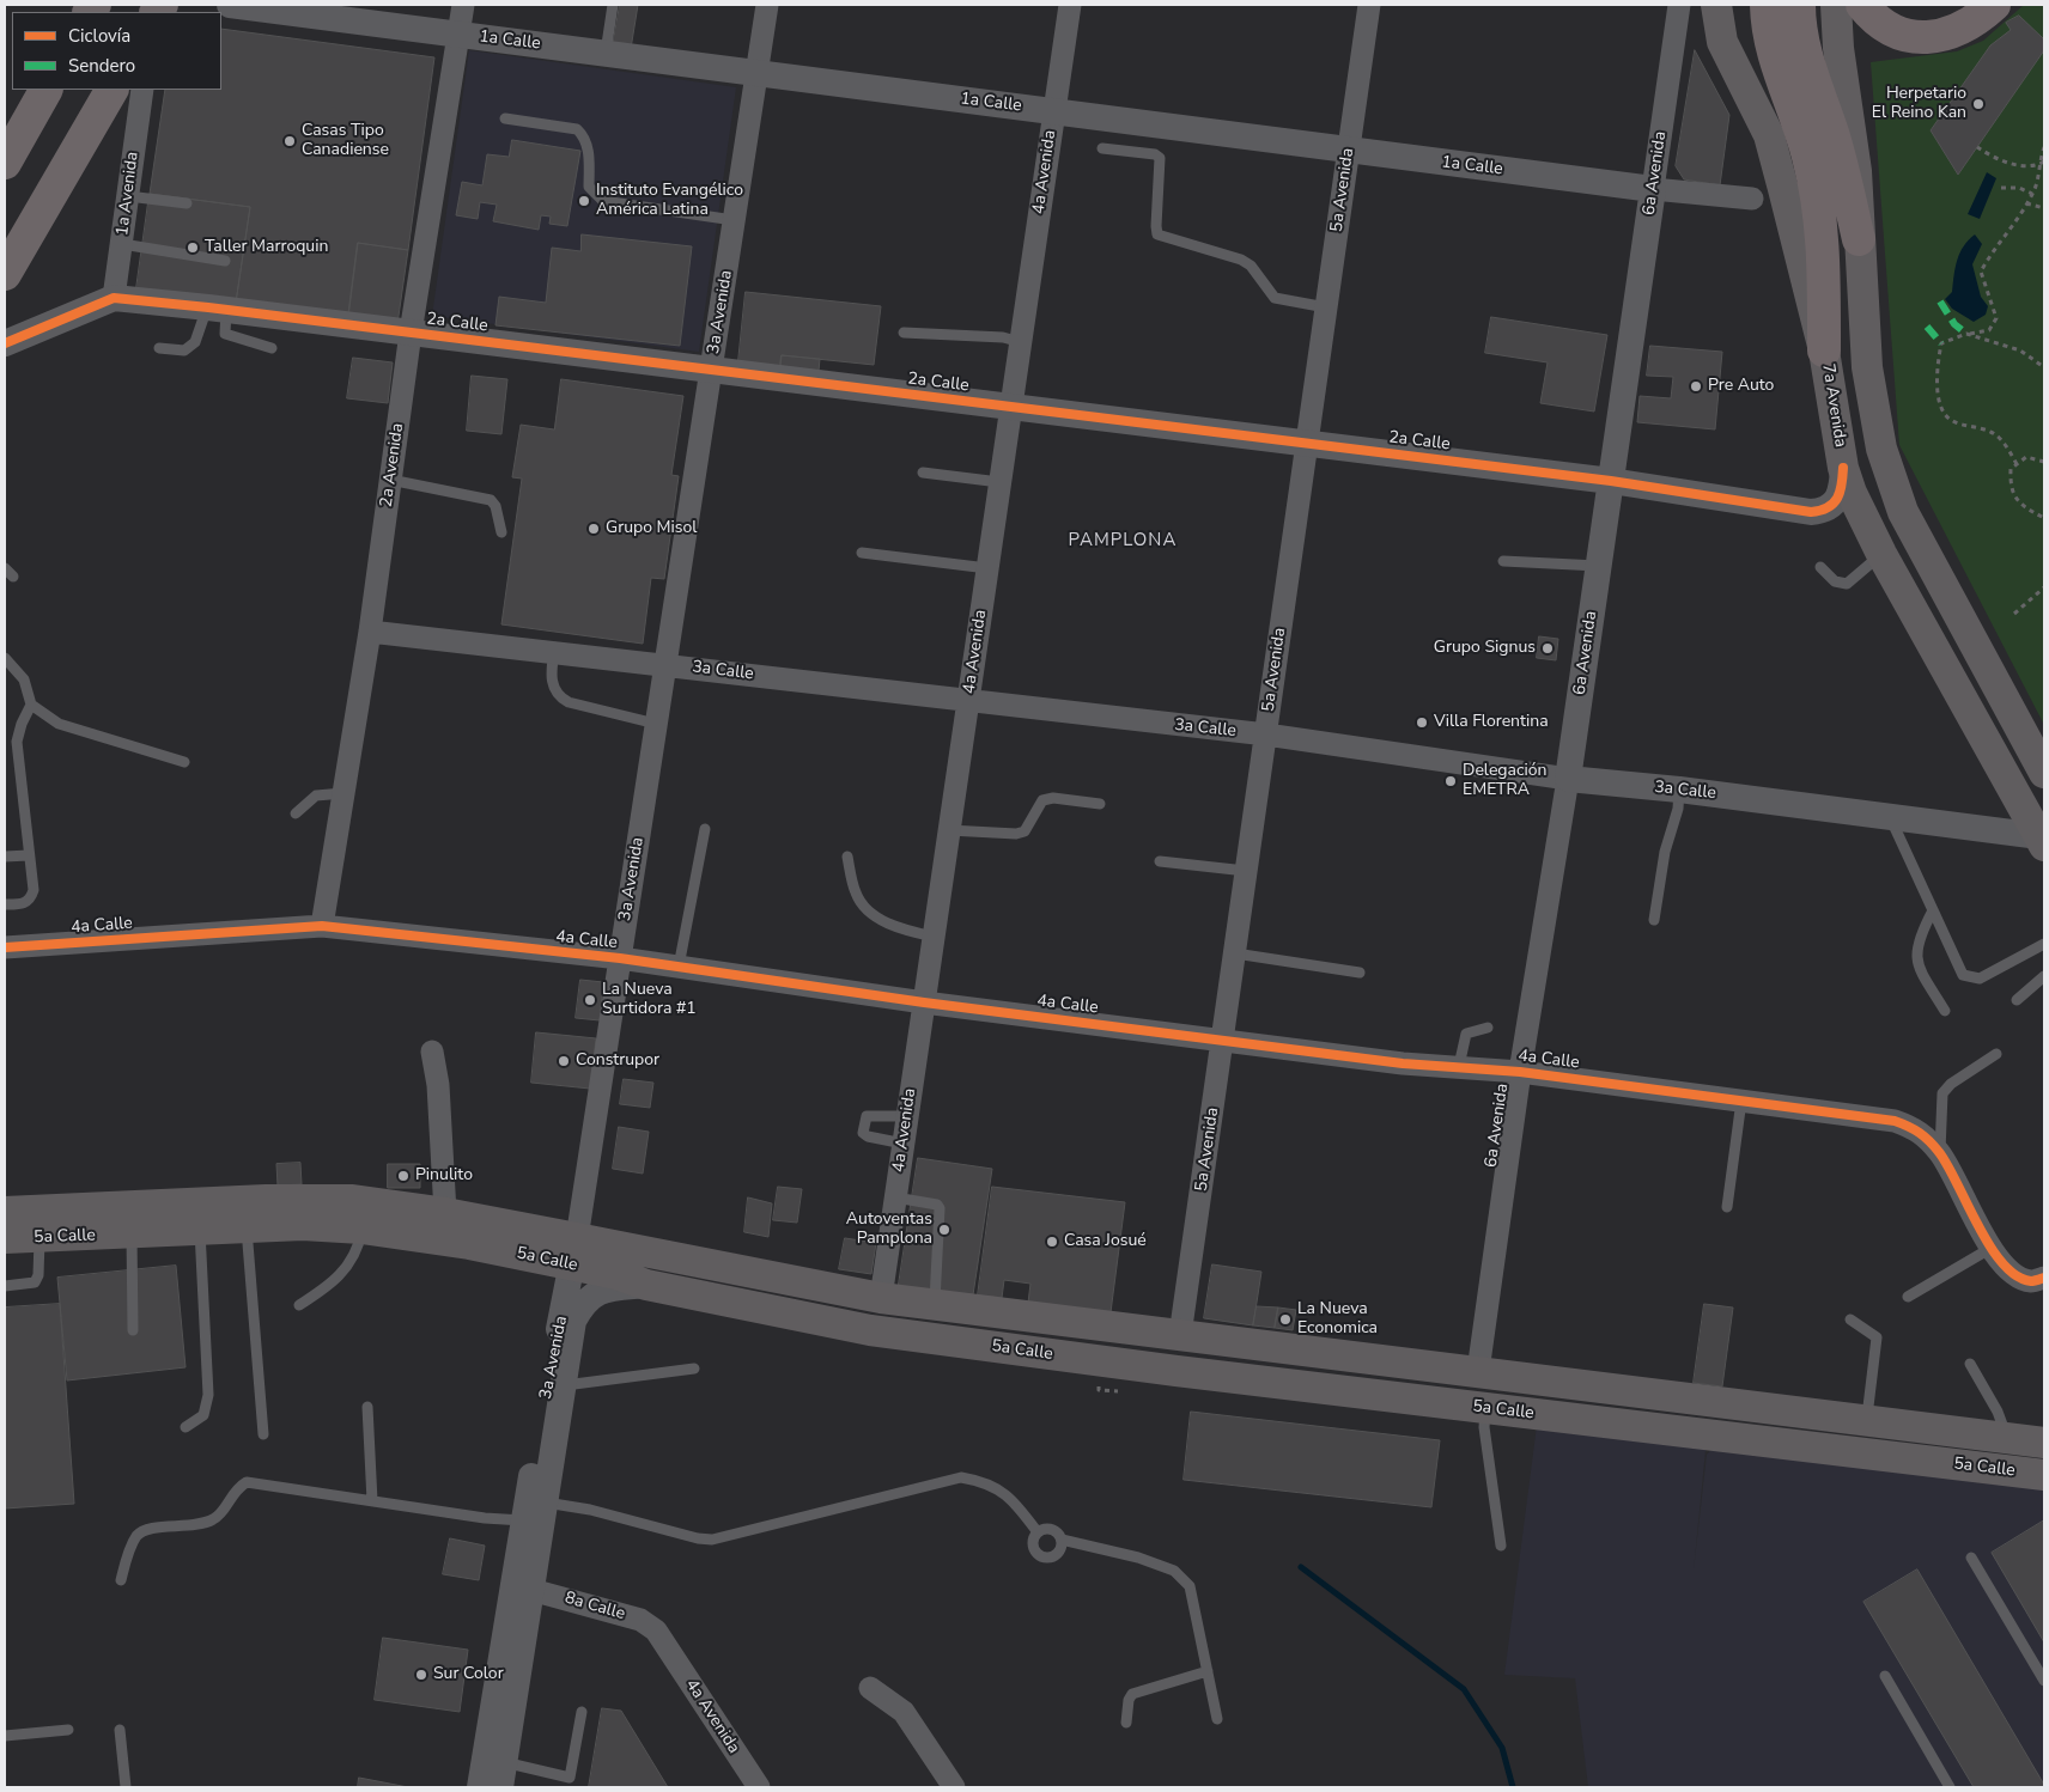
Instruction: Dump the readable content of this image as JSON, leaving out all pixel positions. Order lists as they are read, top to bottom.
{
  "streets": {
    "main road": ["7a Avenida", "5a Calle"],
    "street": [
      "1a Calle",
      "4a Avenida",
      "6a Avenida",
      "5a Avenida",
      "1a Avenida",
      "3a Avenida",
      "2a Calle",
      "2a Avenida",
      "3a Calle",
      "4a Calle",
      "8a Calle"
    ]
  },
  "crossings": [
    ["1a Calle", "4a Avenida"],
    ["1a Calle", "6a Avenida"],
    ["1a Calle", "5a Avenida"],
    ["1a Calle", "3a Avenida"],
    ["1a Calle", "2a Avenida"],
    ["4a Avenida", "2a Calle"],
    ["4a Avenida", "3a Calle"],
    ["4a Avenida", "4a Calle"],
    ["4a Avenida", "5a Calle"],
    ["4a Avenida", "8a Calle"],
    ["6a Avenida", "2a Calle"],
    ["6a Avenida", "3a Calle"],
    ["6a Avenida", "4a Calle"],
    ["6a Avenida", "5a Calle"],
    ["5a Avenida", "2a Calle"],
    ["5a Avenida", "3a Calle"],
    ["5a Avenida", "4a Calle"],
    ["5a Avenida", "5a Calle"],
    ["1a Avenida", "2a Calle"],
    ["3a Avenida", "2a Calle"],
    ["3a Avenida", "3a Calle"],
    ["3a Avenida", "4a Calle"],
    ["3a Avenida", "5a Calle"],
    ["3a Avenida", "8a Calle"],
    ["2a Calle", "7a Avenida"],
    ["2a Calle", "2a Avenida"],
    ["7a Avenida", "3a Calle"],
    ["2a Avenida", "3a Calle"],
    ["2a Avenida", "4a Calle"]
  ],
  "districts": ["PAMPLONA"],
  "places": [
    "Herpetario El Reino Kan",
    "Casas Tipo Canadiense",
    "Instituto Evangélico América Latina",
    "Taller Marroquin",
    "Pre Auto",
    "Grupo Misol",
    "Grupo Signus",
    "Villa Florentina",
    "Delegación EMETRA",
    "La Nueva Surtidora #1",
    "Construpor",
    "Pinulito",
    "Autoventas Pamplona",
    "Casa Josué",
    "La Nueva Economica",
    "Sur Color"
  ],
  "legend": ["Ciclovía", "Sendero"]
}
